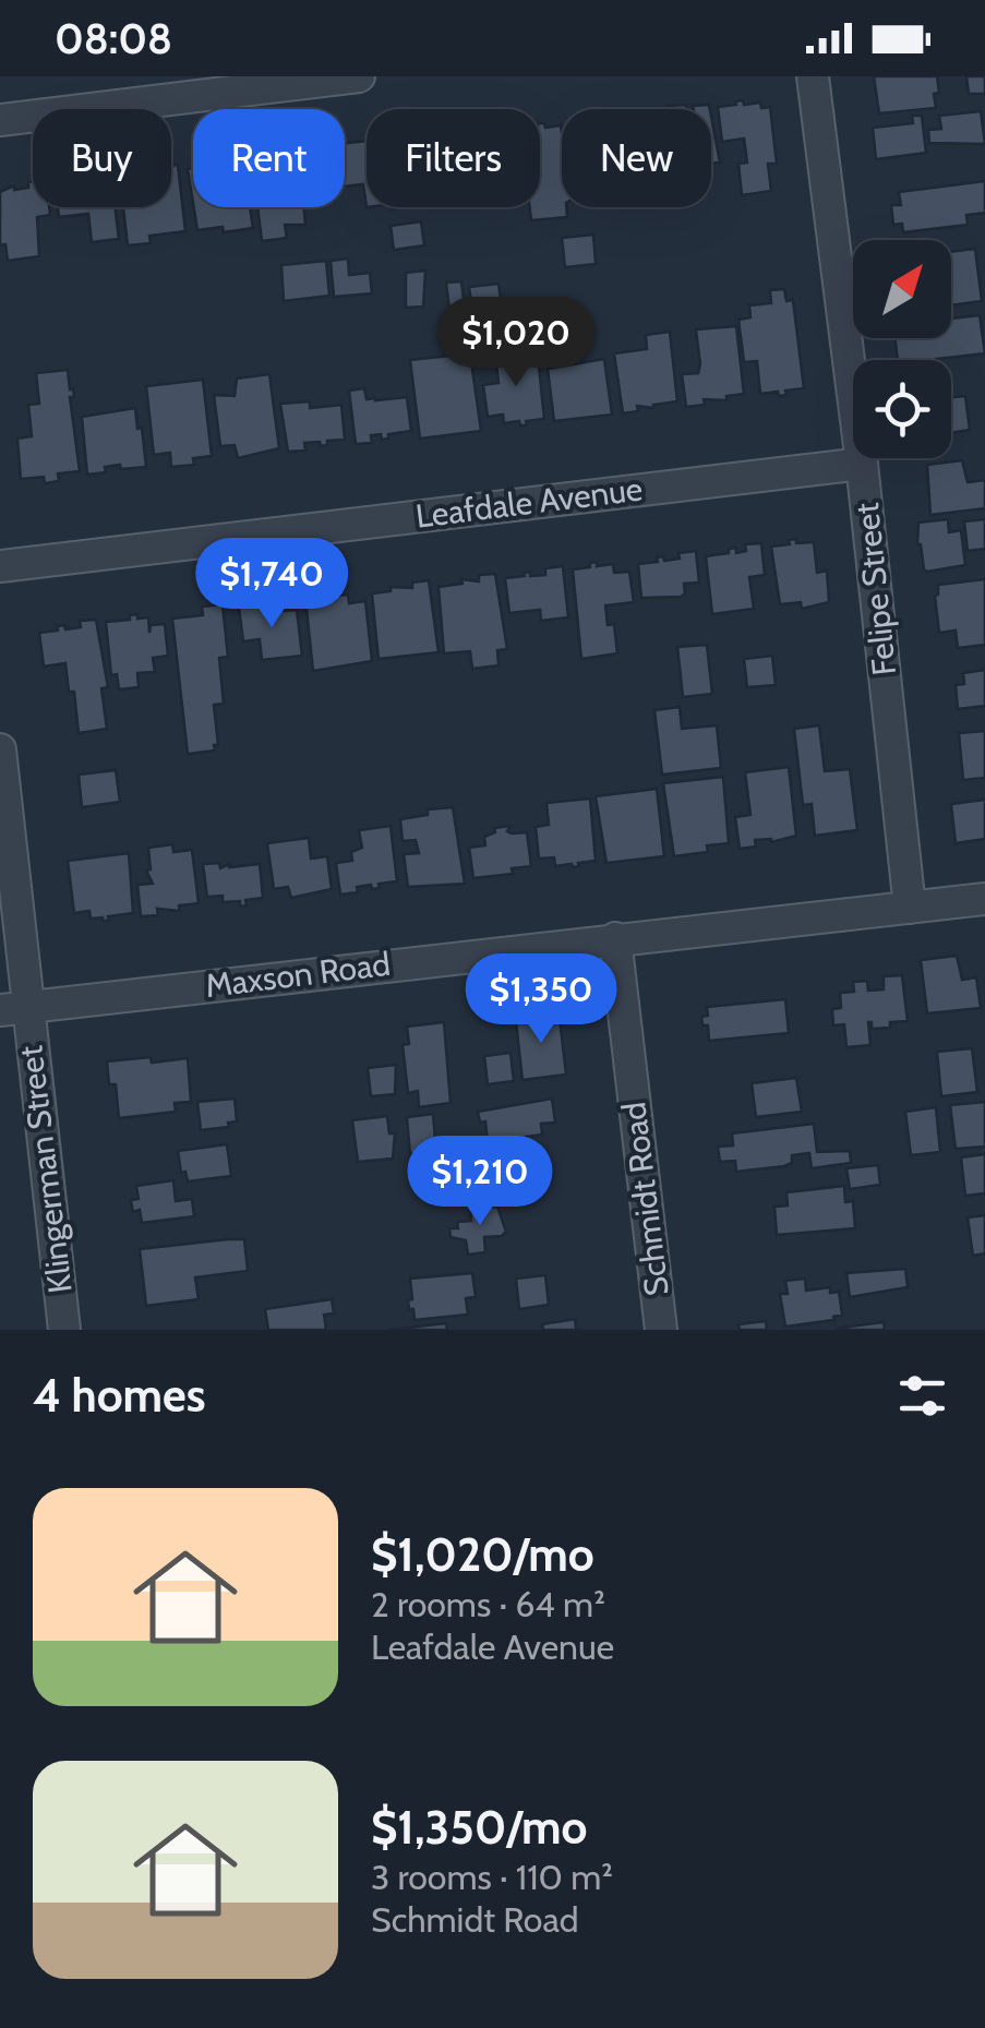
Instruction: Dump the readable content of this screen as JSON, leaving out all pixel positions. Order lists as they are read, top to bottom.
{
  "streets": {
    "street": [
      "Leafdale Avenue",
      "Felipe Street",
      "Maxson Road",
      "Klingerman Street",
      "Schmidt Road"
    ]
  },
  "crossings": [
    ["Leafdale Avenue", "Felipe Street"],
    ["Felipe Street", "Maxson Road"],
    ["Maxson Road", "Klingerman Street"],
    ["Maxson Road", "Schmidt Road"]
  ],
  "north": "top right",
  "page": {
    "status": "08:08",
    "chip": [
      "Buy",
      "Rent",
      "Filters",
      "New"
    ],
    "price": [
      "$1,020",
      "$1,740",
      "$1,350",
      "$1,210"
    ],
    "heading": "4 homes",
    "list": [
      {
        "name": "$1,020/mo",
        "note": "2 rooms · 64 m² · Leafdale Avenue"
      },
      {
        "name": "$1,350/mo",
        "note": "3 rooms · 110 m² · Schmidt Road"
      }
    ]
  }
}
